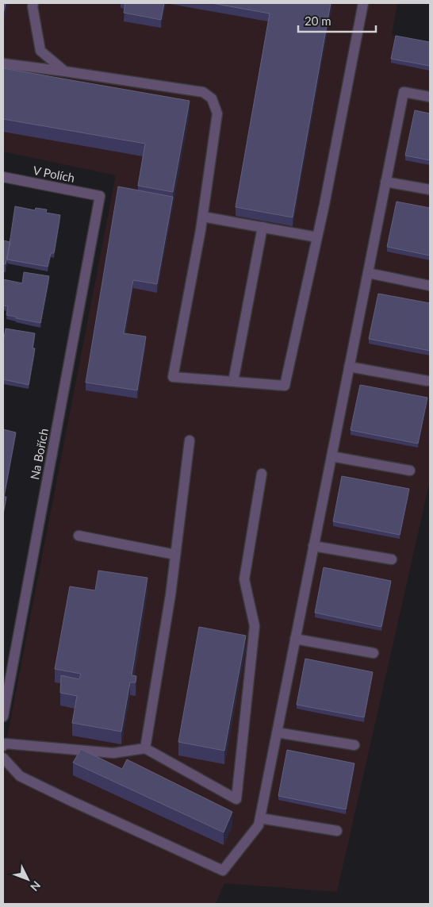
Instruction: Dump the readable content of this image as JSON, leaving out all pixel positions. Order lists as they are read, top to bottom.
{
  "streets": {
    "street": ["V Polích", "Na Bořích"]
  },
  "crossings": [
    ["V Polích", "Na Bořích"]
  ],
  "scale_bar": "20 m",
  "north": "bottom right"
}
